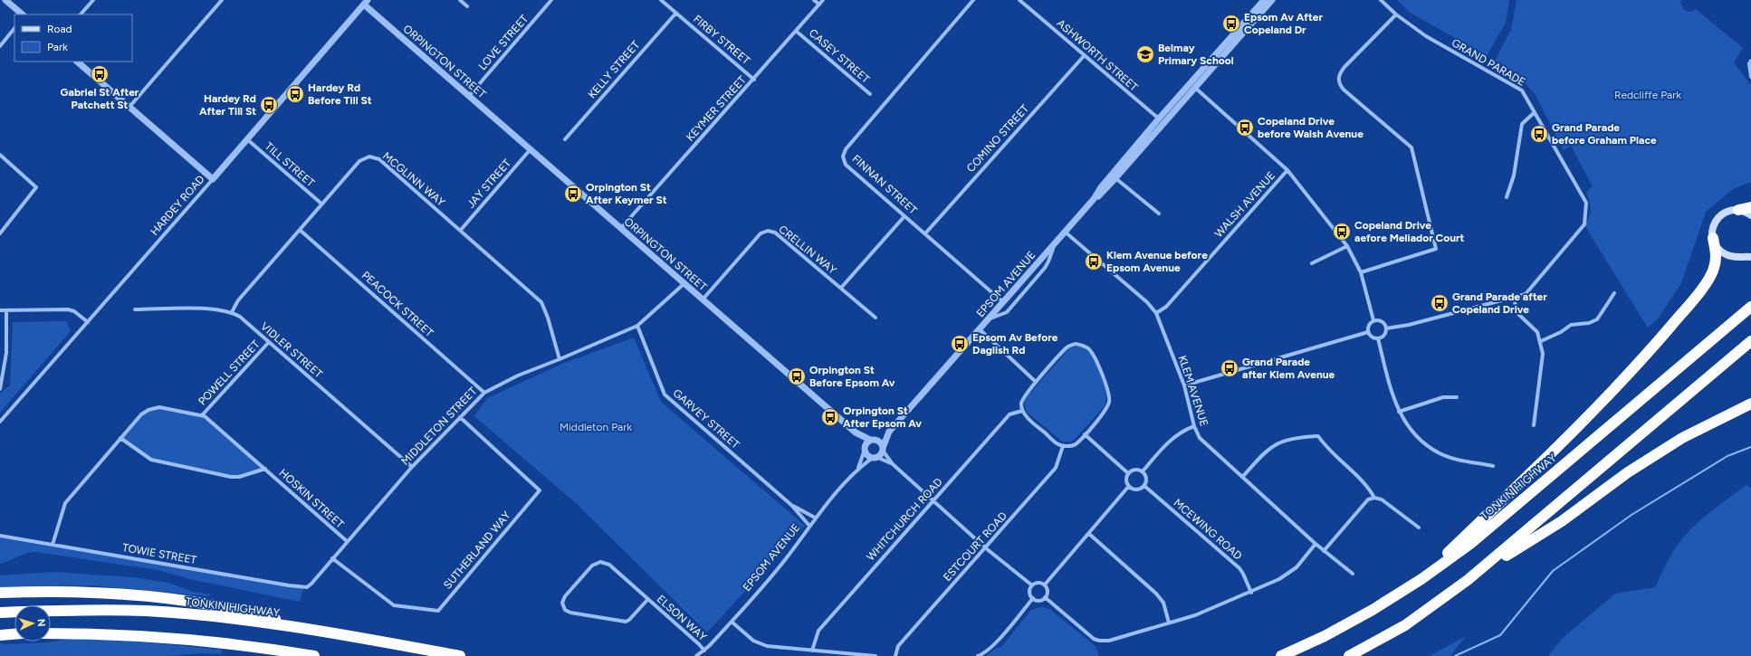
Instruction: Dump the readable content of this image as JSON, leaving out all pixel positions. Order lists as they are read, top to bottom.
{
  "streets": {
    "highway": ["TONKIN HIGHWAY"],
    "street": [
      "FIRBY STREET",
      "LOVE STREET",
      "ASHWORTH STREET",
      "CASEY STREET",
      "ORPINGTON STREET",
      "GRAND PARADE",
      "KELLY STREET",
      "KEYMER STREET",
      "COMINO STREET",
      "TILL STREET",
      "MCGLINN WAY",
      "JAY STREET",
      "FINNAN STREET",
      "WALSH AVENUE",
      "HARDEY ROAD",
      "CRELLIN WAY",
      "EPSOM AVENUE",
      "PEACOCK STREET",
      "VIDLER STREET",
      "POWELL STREET",
      "KLEM AVENUE",
      "GARVEY STREET",
      "MIDDLETON STREET",
      "HOSKIN STREET",
      "WHITCHURCH ROAD",
      "MCEWING ROAD",
      "ESTCOURT ROAD",
      "SUTHERLAND WAY",
      "TOWIE STREET",
      "ELSON WAY"
    ]
  },
  "crossings": [
    ["FIRBY STREET", "KELLY STREET"],
    ["FIRBY STREET", "KEYMER STREET"],
    ["LOVE STREET", "ORPINGTON STREET"],
    ["ASHWORTH STREET", "COMINO STREET"],
    ["ASHWORTH STREET", "EPSOM AVENUE"],
    ["CASEY STREET", "KEYMER STREET"],
    ["ORPINGTON STREET", "KEYMER STREET"],
    ["ORPINGTON STREET", "JAY STREET"],
    ["ORPINGTON STREET", "HARDEY ROAD"],
    ["ORPINGTON STREET", "CRELLIN WAY"],
    ["ORPINGTON STREET", "EPSOM AVENUE"],
    ["ORPINGTON STREET", "MIDDLETON STREET"],
    ["COMINO STREET", "FINNAN STREET"],
    ["TILL STREET", "MCGLINN WAY"],
    ["TILL STREET", "HARDEY ROAD"],
    ["MCGLINN WAY", "JAY STREET"],
    ["MCGLINN WAY", "PEACOCK STREET"],
    ["MCGLINN WAY", "VIDLER STREET"],
    ["MCGLINN WAY", "MIDDLETON STREET"],
    ["FINNAN STREET", "EPSOM AVENUE"],
    ["WALSH AVENUE", "KLEM AVENUE"],
    ["EPSOM AVENUE", "KLEM AVENUE"],
    ["EPSOM AVENUE", "GARVEY STREET"],
    ["EPSOM AVENUE", "ELSON WAY"],
    ["PEACOCK STREET", "MIDDLETON STREET"],
    ["VIDLER STREET", "POWELL STREET"],
    ["VIDLER STREET", "MIDDLETON STREET"],
    ["POWELL STREET", "HOSKIN STREET"],
    ["GARVEY STREET", "MIDDLETON STREET"],
    ["MIDDLETON STREET", "HOSKIN STREET"],
    ["MIDDLETON STREET", "SUTHERLAND WAY"],
    ["MIDDLETON STREET", "TOWIE STREET"],
    ["HOSKIN STREET", "TOWIE STREET"],
    ["WHITCHURCH ROAD", "ESTCOURT ROAD"]
  ],
  "parks": ["Redcliffe Park", "Middleton Park"],
  "places": {
    "bus stop": [
      "Epsom Av After Copeland Dr",
      "Gabriel St After Patchett St",
      "Hardey Rd Before Till St",
      "Hardey Rd After Till St",
      "Copeland Drive before Walsh Avenue",
      "Grand Parade before Graham Place",
      "Orpington St After Keymer St",
      "Copeland Drive aefore Meliador Court",
      "Klem Avenue before Epsom Avenue",
      "Grand Parade after Copeland Drive",
      "Epsom Av Before Daglish Rd",
      "Grand Parade after Klem Avenue",
      "Orpington St Before Epsom Av",
      "Orpington St After Epsom Av"
    ],
    "school or university": ["Belmay Primary School"]
  },
  "legend": ["Road", "Park"],
  "north": "right"
}
